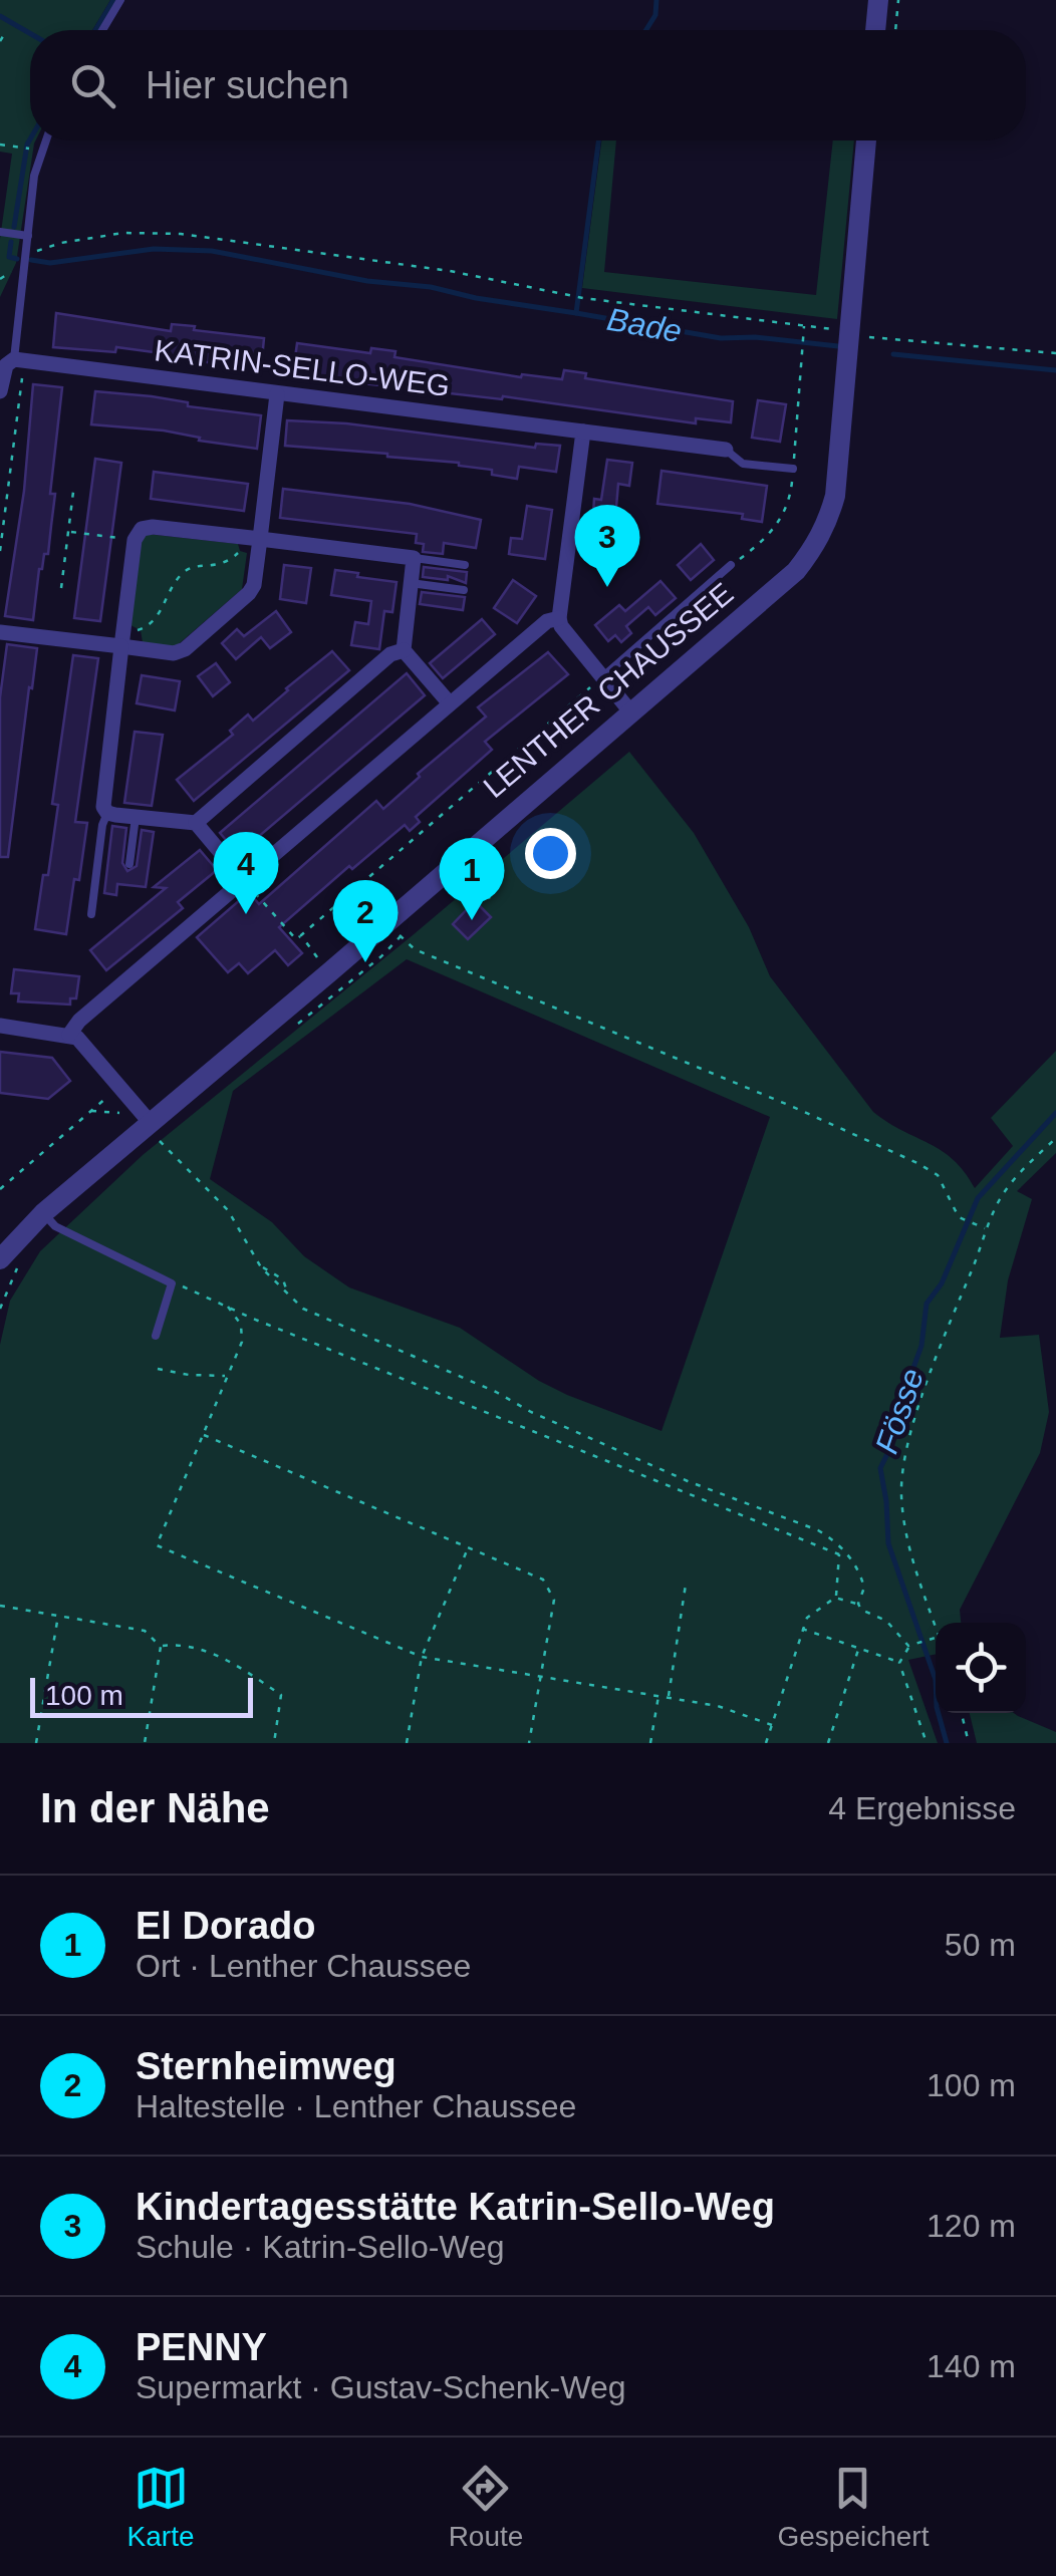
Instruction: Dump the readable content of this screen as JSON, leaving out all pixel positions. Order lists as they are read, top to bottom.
{
  "streets": {
    "street": ["KATRIN-SELLO-WEG", "LENTHER CHAUSSEE"]
  },
  "water": ["Bade", "Fösse"],
  "scale_bar": "100 m",
  "page": {
    "search": "Hier suchen",
    "pins": [
      "3",
      "4",
      "1",
      "2"
    ],
    "scale": "100 m",
    "heading": ["In der Nähe", "4 Ergebnisse"],
    "list": [
      {
        "mark": "1",
        "name": "El Dorado",
        "note": "Ort · Lenther Chaussee",
        "value": "50 m"
      },
      {
        "mark": "2",
        "name": "Sternheimweg",
        "note": "Haltestelle · Lenther Chaussee",
        "value": "100 m"
      },
      {
        "mark": "3",
        "name": "Kindertagesstätte Katrin-Sello-Weg",
        "note": "Schule · Katrin-Sello-Weg",
        "value": "120 m"
      },
      {
        "mark": "4",
        "name": "PENNY",
        "note": "Supermarkt · Gustav-Schenk-Weg",
        "value": "140 m"
      }
    ],
    "nav": ["Karte", "Route", "Gespeichert"]
  }
}
